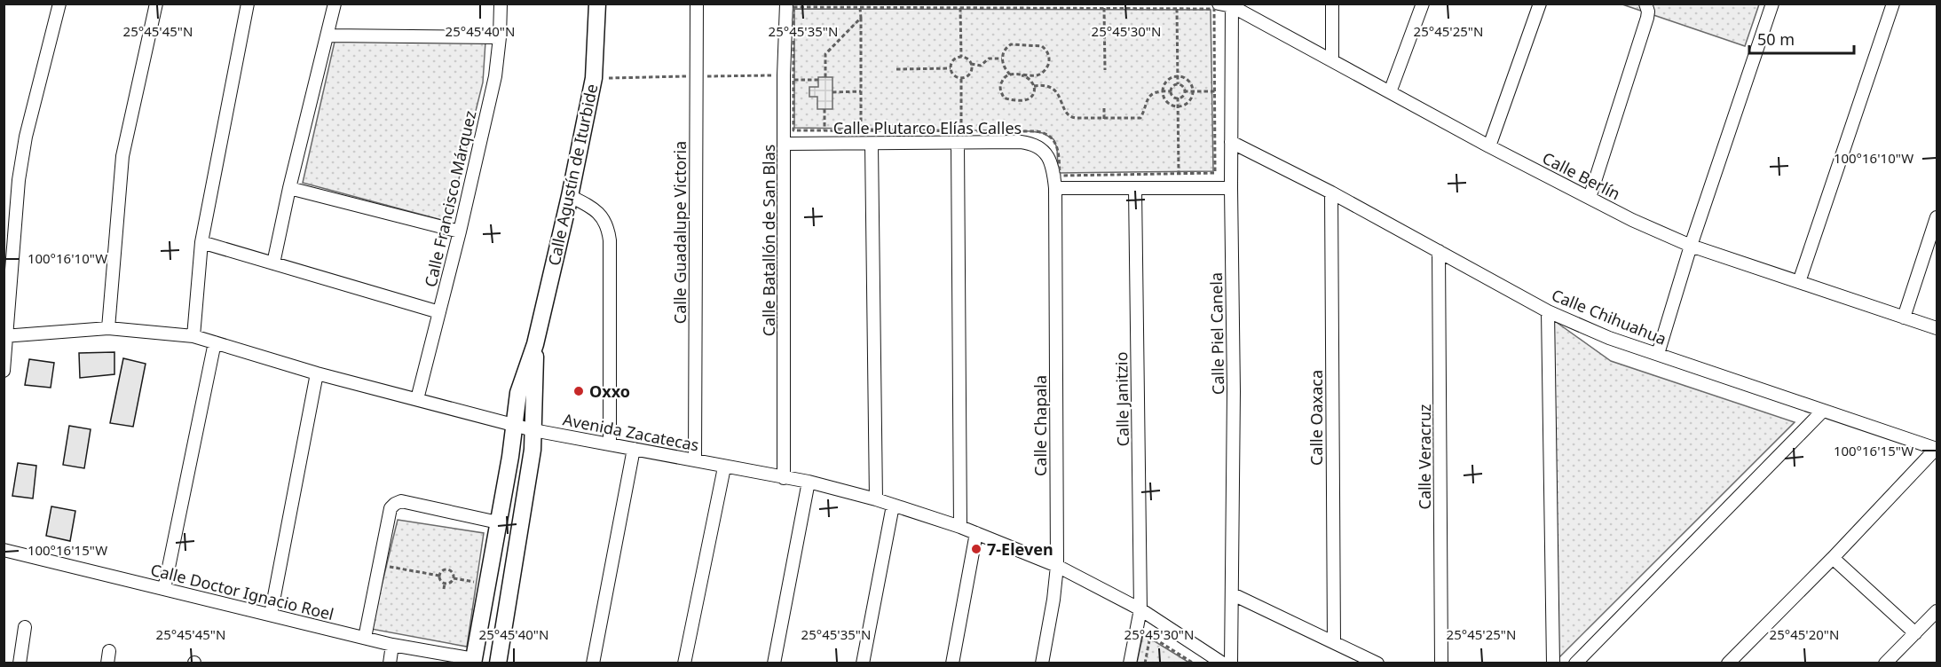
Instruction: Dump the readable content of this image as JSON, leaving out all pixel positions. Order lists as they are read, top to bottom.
{
  "streets": {
    "street": [
      "Calle Plutarco Elías Calles",
      "Calle Agustín de Iturbide",
      "Calle Berlín",
      "Calle Francisco Márquez",
      "Calle Guadalupe Victoria",
      "Calle Batallón de San Blas",
      "Calle Chihuahua",
      "Calle Piel Canela",
      "Calle Janitzio",
      "Calle Oaxaca",
      "Calle Chapala",
      "Avenida Zacatecas",
      "Calle Veracruz",
      "Calle Doctor Ignacio Roel"
    ]
  },
  "crossings": [
    ["Calle Plutarco Elías Calles", "Calle Batallón de San Blas"],
    ["Calle Plutarco Elías Calles", "Calle Chapala"],
    ["Calle Agustín de Iturbide", "Avenida Zacatecas"],
    ["Calle Agustín de Iturbide", "Calle Doctor Ignacio Roel"],
    ["Calle Berlín", "Calle Piel Canela"],
    ["Calle Francisco Márquez", "Avenida Zacatecas"],
    ["Calle Guadalupe Victoria", "Avenida Zacatecas"],
    ["Calle Batallón de San Blas", "Avenida Zacatecas"],
    ["Calle Chihuahua", "Calle Piel Canela"],
    ["Calle Chihuahua", "Calle Oaxaca"],
    ["Calle Chihuahua", "Calle Veracruz"],
    ["Calle Janitzio", "Avenida Zacatecas"],
    ["Calle Chapala", "Avenida Zacatecas"]
  ],
  "places": ["Oxxo", "7-Eleven"],
  "scale_bar": "50 m",
  "coordinates": [
    "25°45'45\"N",
    "25°45'40\"N",
    "25°45'35\"N",
    "25°45'30\"N",
    "25°45'25\"N",
    "100°16'10\"W",
    "100°16'15\"W",
    "25°45'20\"N"
  ]
}
